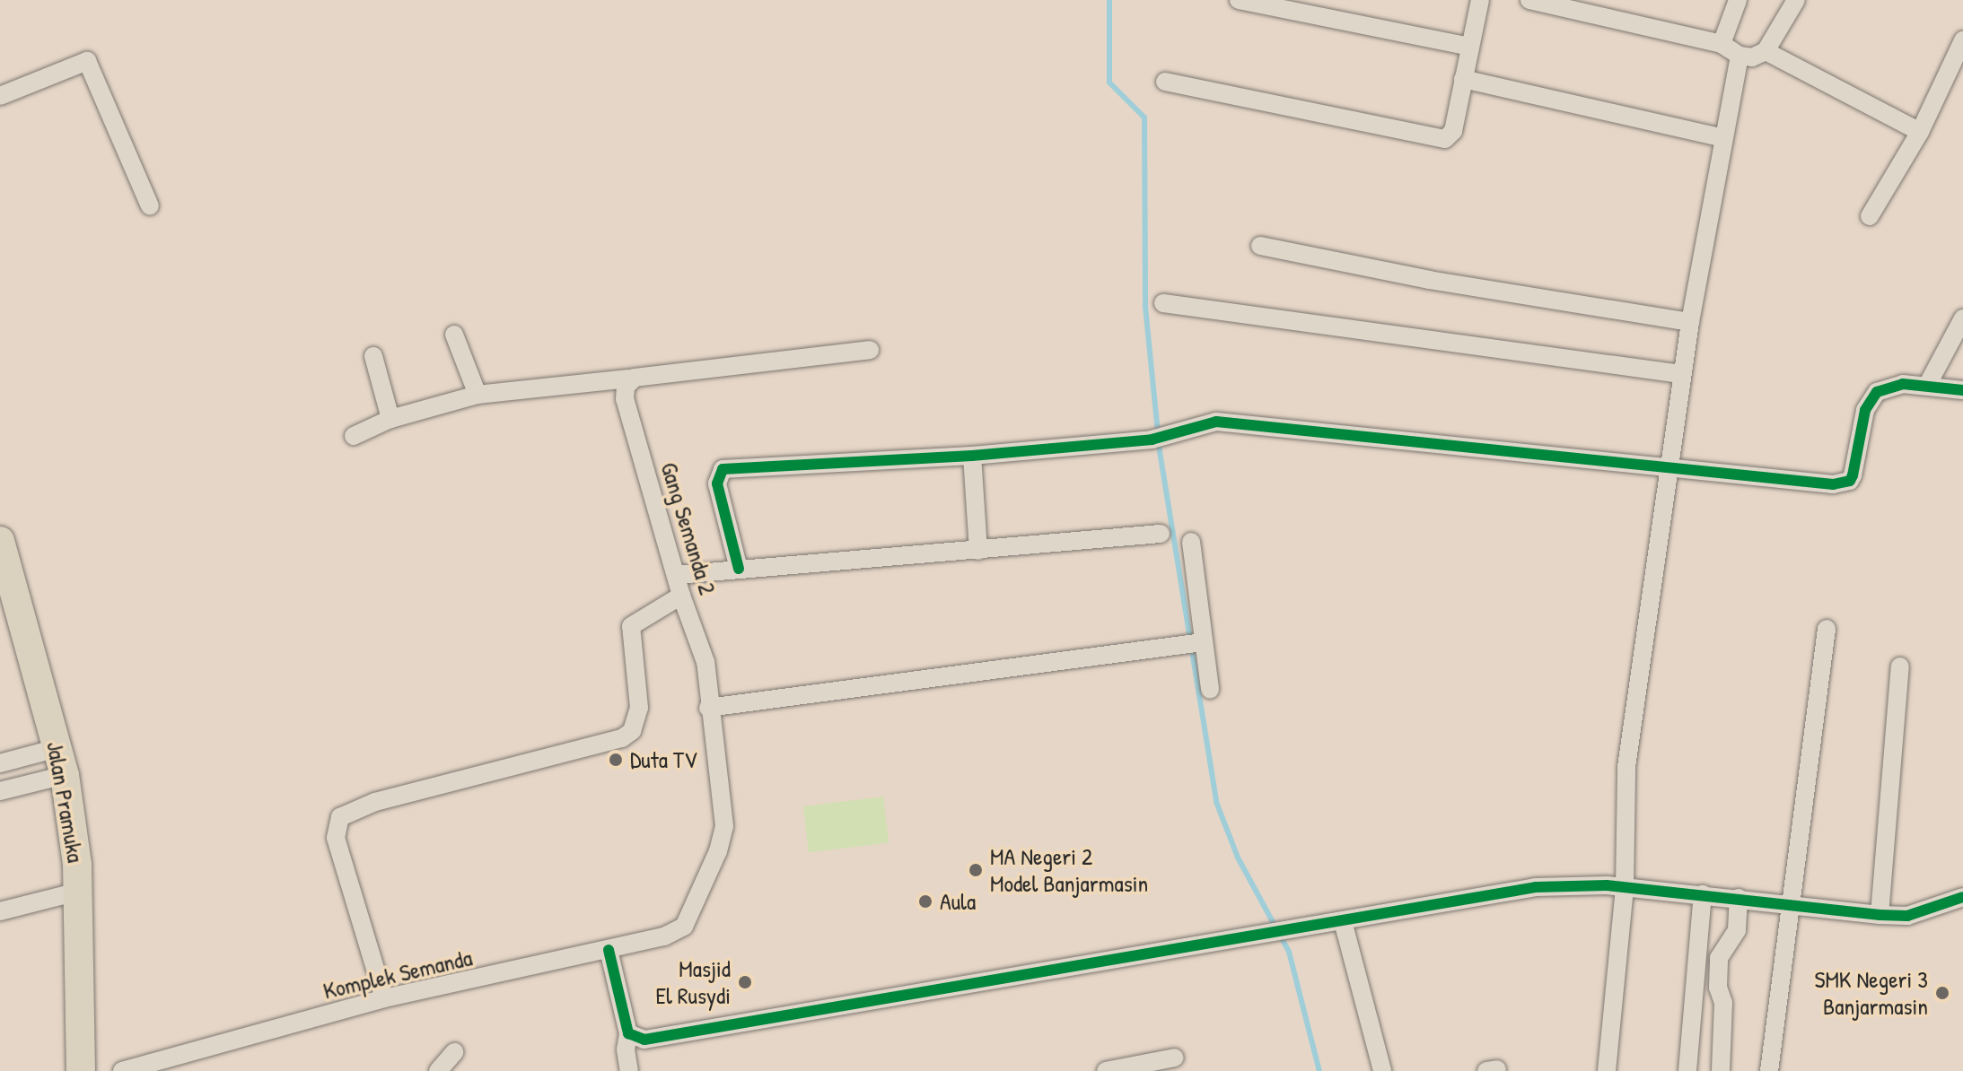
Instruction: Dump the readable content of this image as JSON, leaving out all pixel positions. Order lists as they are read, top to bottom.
{
  "streets": {
    "main road": ["Jalan Pramuka"],
    "street": ["Gang Semanda 2", "Komplek Semanda"]
  },
  "crossings": [
    ["Gang Semanda 2", "Komplek Semanda"]
  ],
  "places": [
    "Duta TV",
    "MA Negeri 2 Model Banjarmasin",
    "Aula",
    "Masjid El Rusydi",
    "SMK Negeri 3 Banjarmasin"
  ]
}
